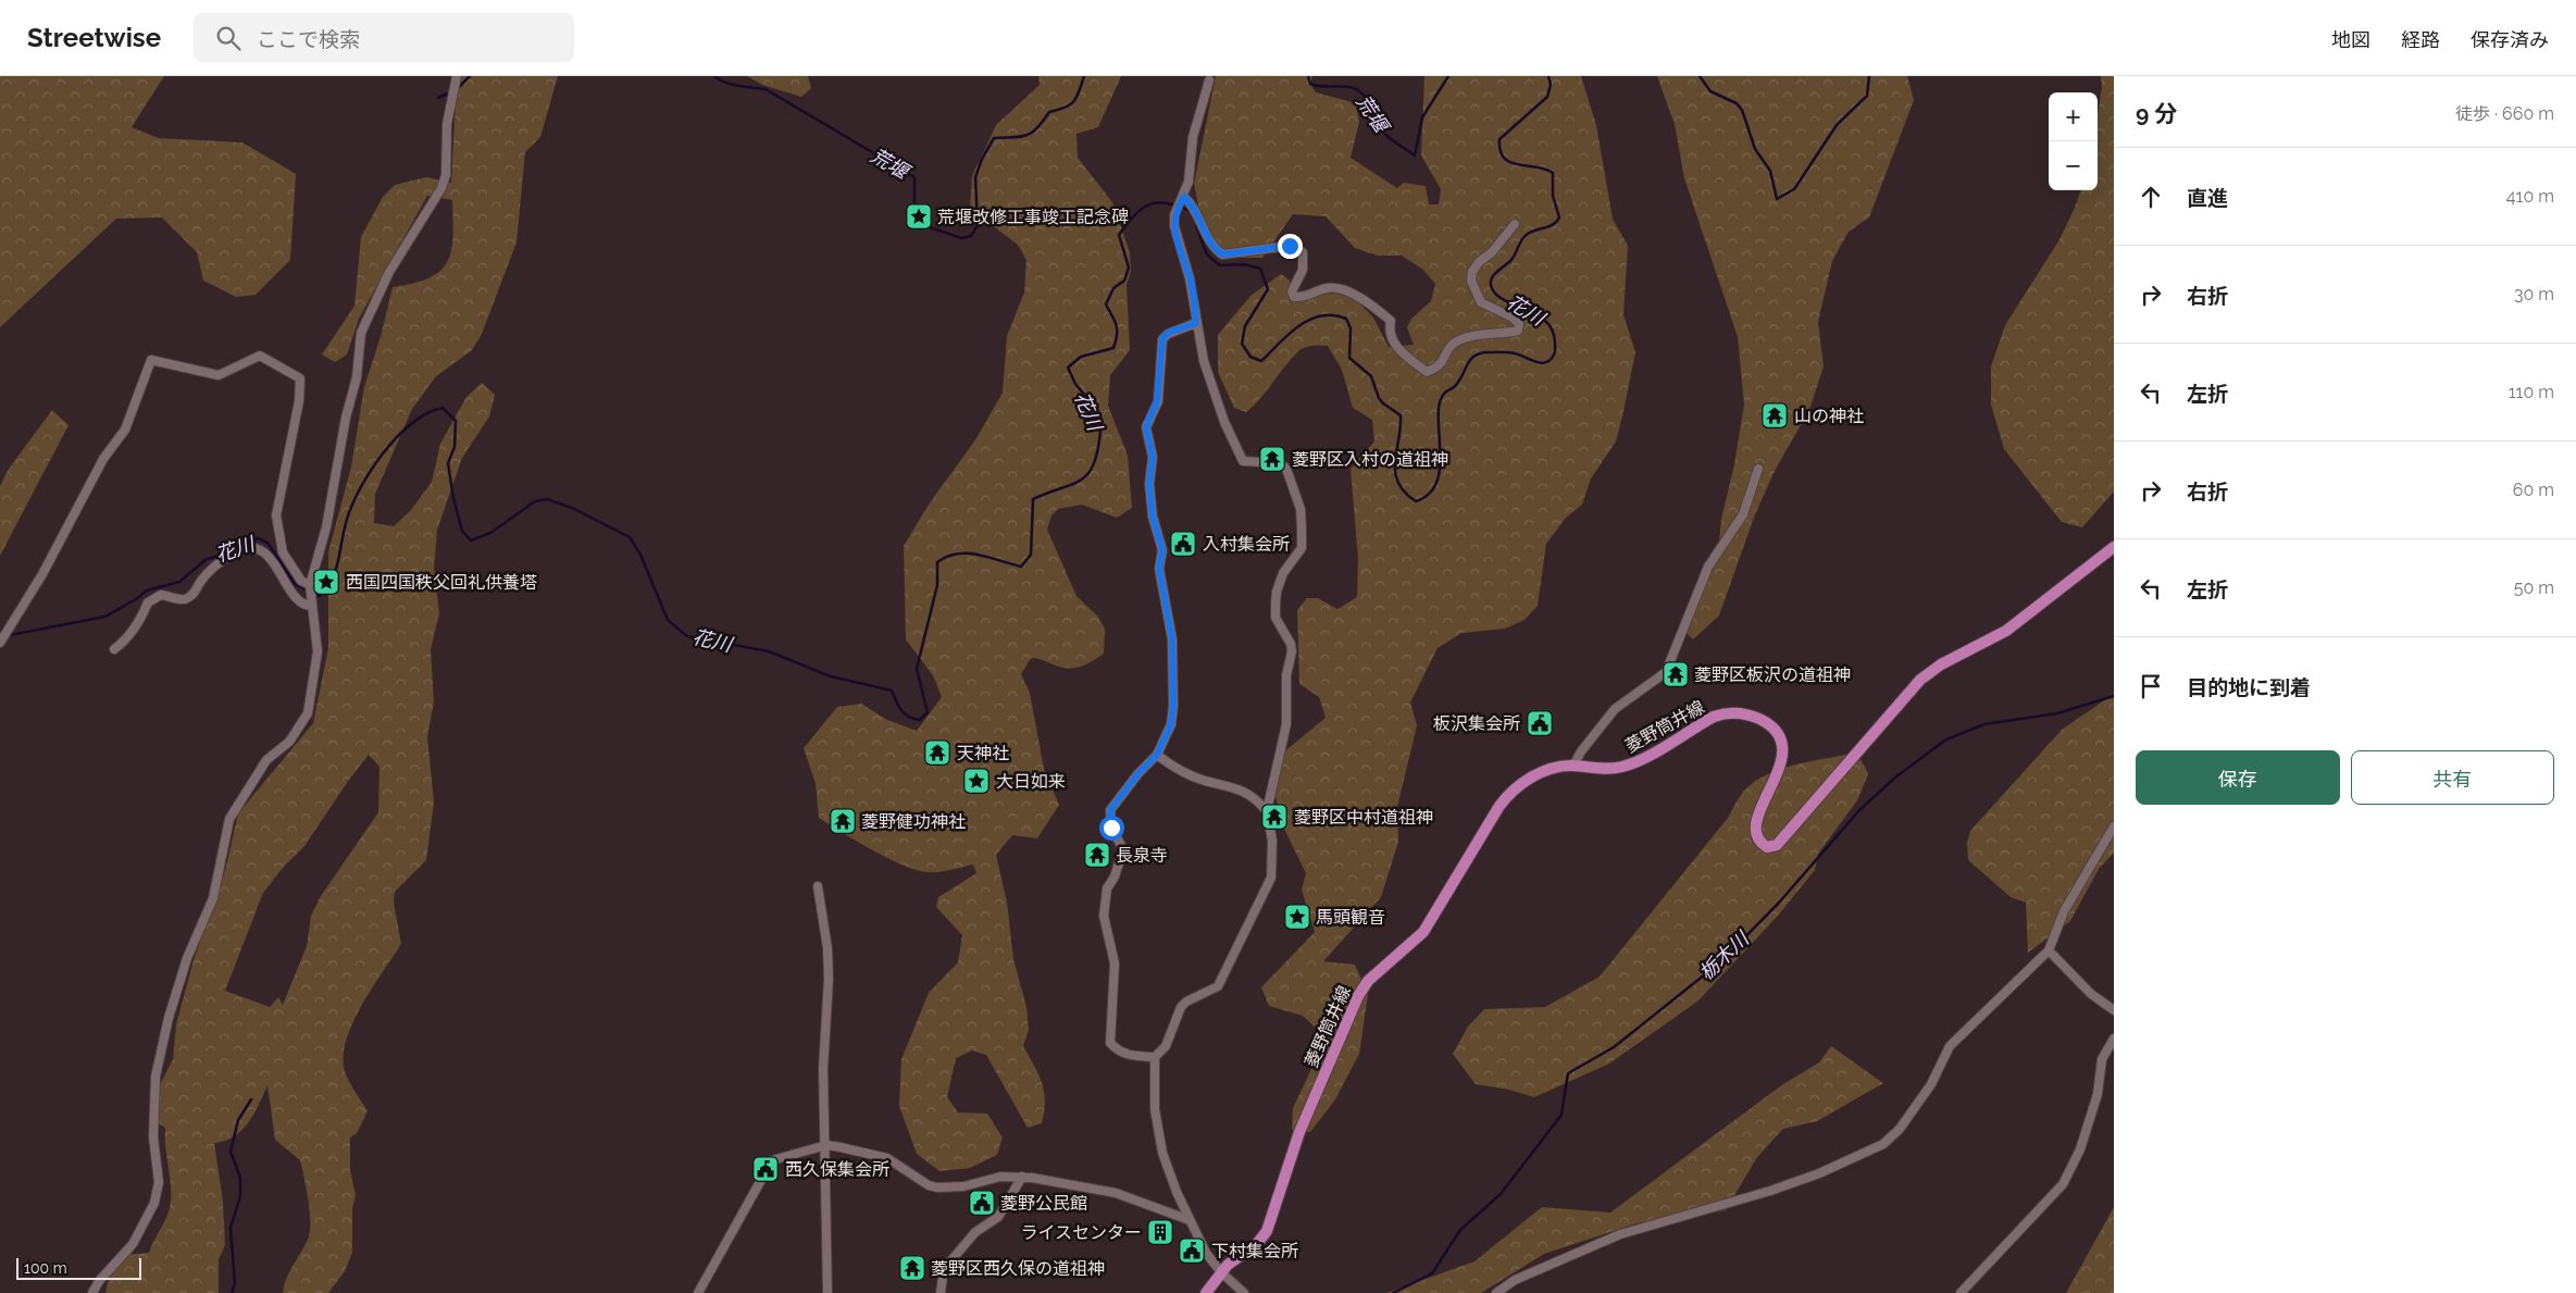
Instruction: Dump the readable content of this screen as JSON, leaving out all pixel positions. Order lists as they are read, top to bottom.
{
  "streets": {
    "main road": ["菱野筒井線"]
  },
  "water": ["荒堰", "花川", "栃木川"],
  "places": {
    "place": [
      "荒堰改修工事竣工記念碑",
      "西国四国秩父回礼供養塔",
      "大日如来",
      "馬頭観音"
    ],
    "temple": [
      "山の神社",
      "菱野区入村の道祖神",
      "菱野区板沢の道祖神",
      "天神社",
      "菱野区中村道祖神",
      "菱野健功神社",
      "長泉寺",
      "菱野区西久保の道祖神"
    ],
    "public building": [
      "入村集会所",
      "板沢集会所",
      "西久保集会所",
      "菱野公民館",
      "下村集会所"
    ],
    "building": ["ライスセンター"]
  },
  "scale_bar": "100 m",
  "page": {
    "header": "Streetwise",
    "search": "ここで検索",
    "nav": ["地図", "経路", "保存済み"],
    "heading": ["9 分", "徒歩 · 660 m"],
    "map_buttons": ["+", "−"],
    "list": [
      ["直進", "410 m"],
      ["右折", "30 m"],
      ["左折", "110 m"],
      ["右折", "60 m"],
      ["左折", "50 m"],
      "目的地に到着"
    ],
    "buttons": ["保存", "共有"],
    "scale": "100 m"
  }
}
